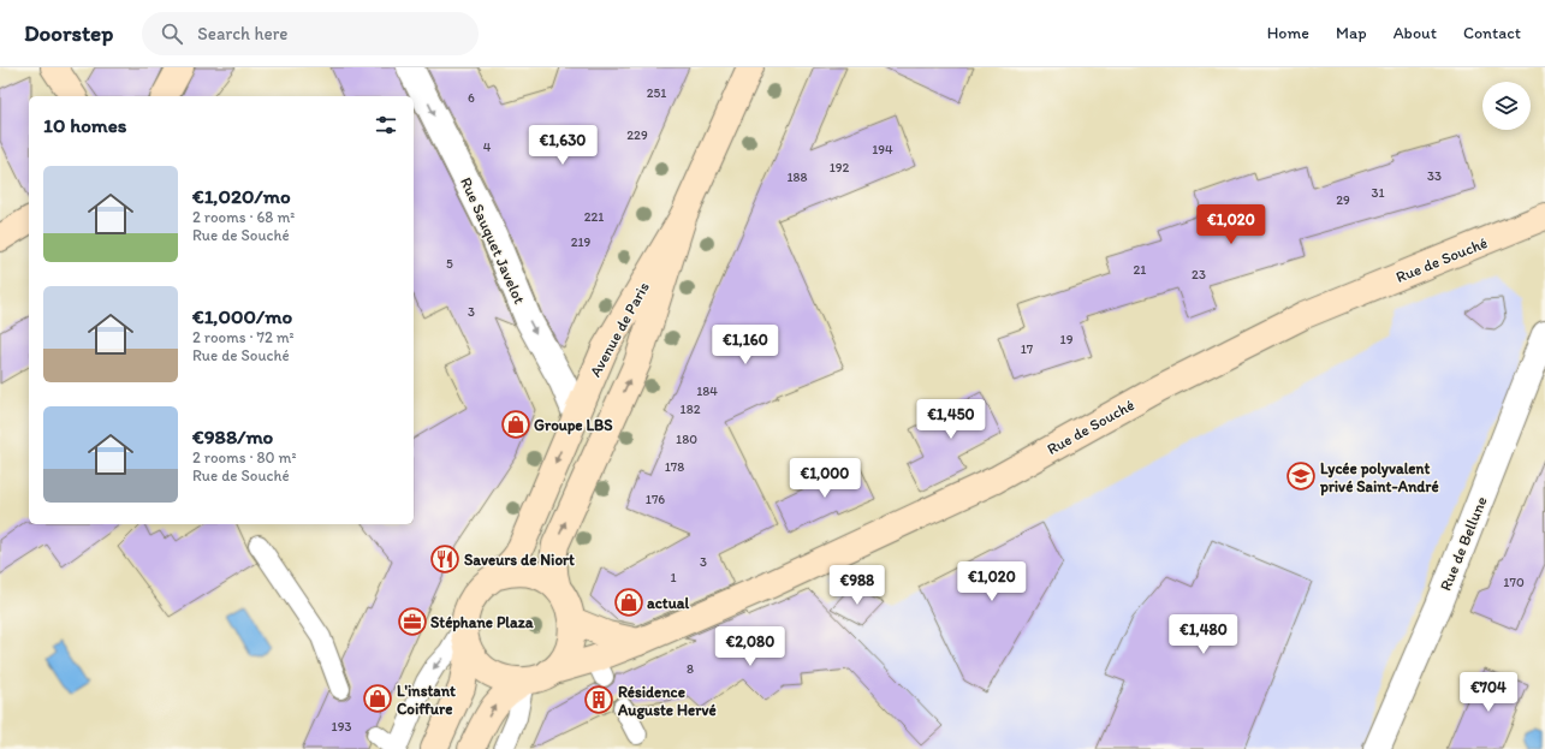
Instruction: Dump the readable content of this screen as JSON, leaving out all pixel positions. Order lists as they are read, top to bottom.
{
  "streets": {
    "main road": ["Rue de Souché", "Avenue de Paris"],
    "street": ["Rue Sauquet Javelot", "Rue de Bellune"]
  },
  "crossings": [
    ["Rue Sauquet Javelot", "Avenue de Paris"],
    ["Rue de Souché", "Avenue de Paris"]
  ],
  "one_way": ["Rue Sauquet Javelot"],
  "places": {
    "shop": ["Groupe LBS", "actual", "L'instant Coiffure"],
    "school or university": ["Lycée polyvalent privé Saint-André"],
    "restaurant": ["Saveurs de Niort"],
    "office": ["Stéphane Plaza"],
    "building": ["Résidence Auguste Hervé"]
  },
  "house_numbers": [
    "251",
    "6",
    "229",
    "4",
    "194",
    "192",
    "33",
    "188",
    "31",
    "29",
    "221",
    "219",
    "5",
    "21",
    "23",
    "3",
    "19",
    "17",
    "184",
    "182",
    "180",
    "178",
    "176",
    "3",
    "1",
    "170",
    "8",
    "193"
  ],
  "page": {
    "header": "Doorstep",
    "search": "Search here",
    "nav": [
      "Home",
      "Map",
      "About",
      "Contact"
    ],
    "heading": "10 homes",
    "price": [
      "€1,630",
      "€1,020",
      "€1,160",
      "€1,450",
      "€1,000",
      "€1,020",
      "€988",
      "€1,480",
      "€2,080",
      "€704"
    ],
    "list": [
      {
        "name": "€1,020/mo",
        "note": "2 rooms · 68 m² · Rue de Souché"
      },
      {
        "name": "€1,000/mo",
        "note": "2 rooms · 72 m² · Rue de Souché"
      },
      {
        "name": "€988/mo",
        "note": "2 rooms · 80 m² · Rue de Souché"
      }
    ]
  }
}
